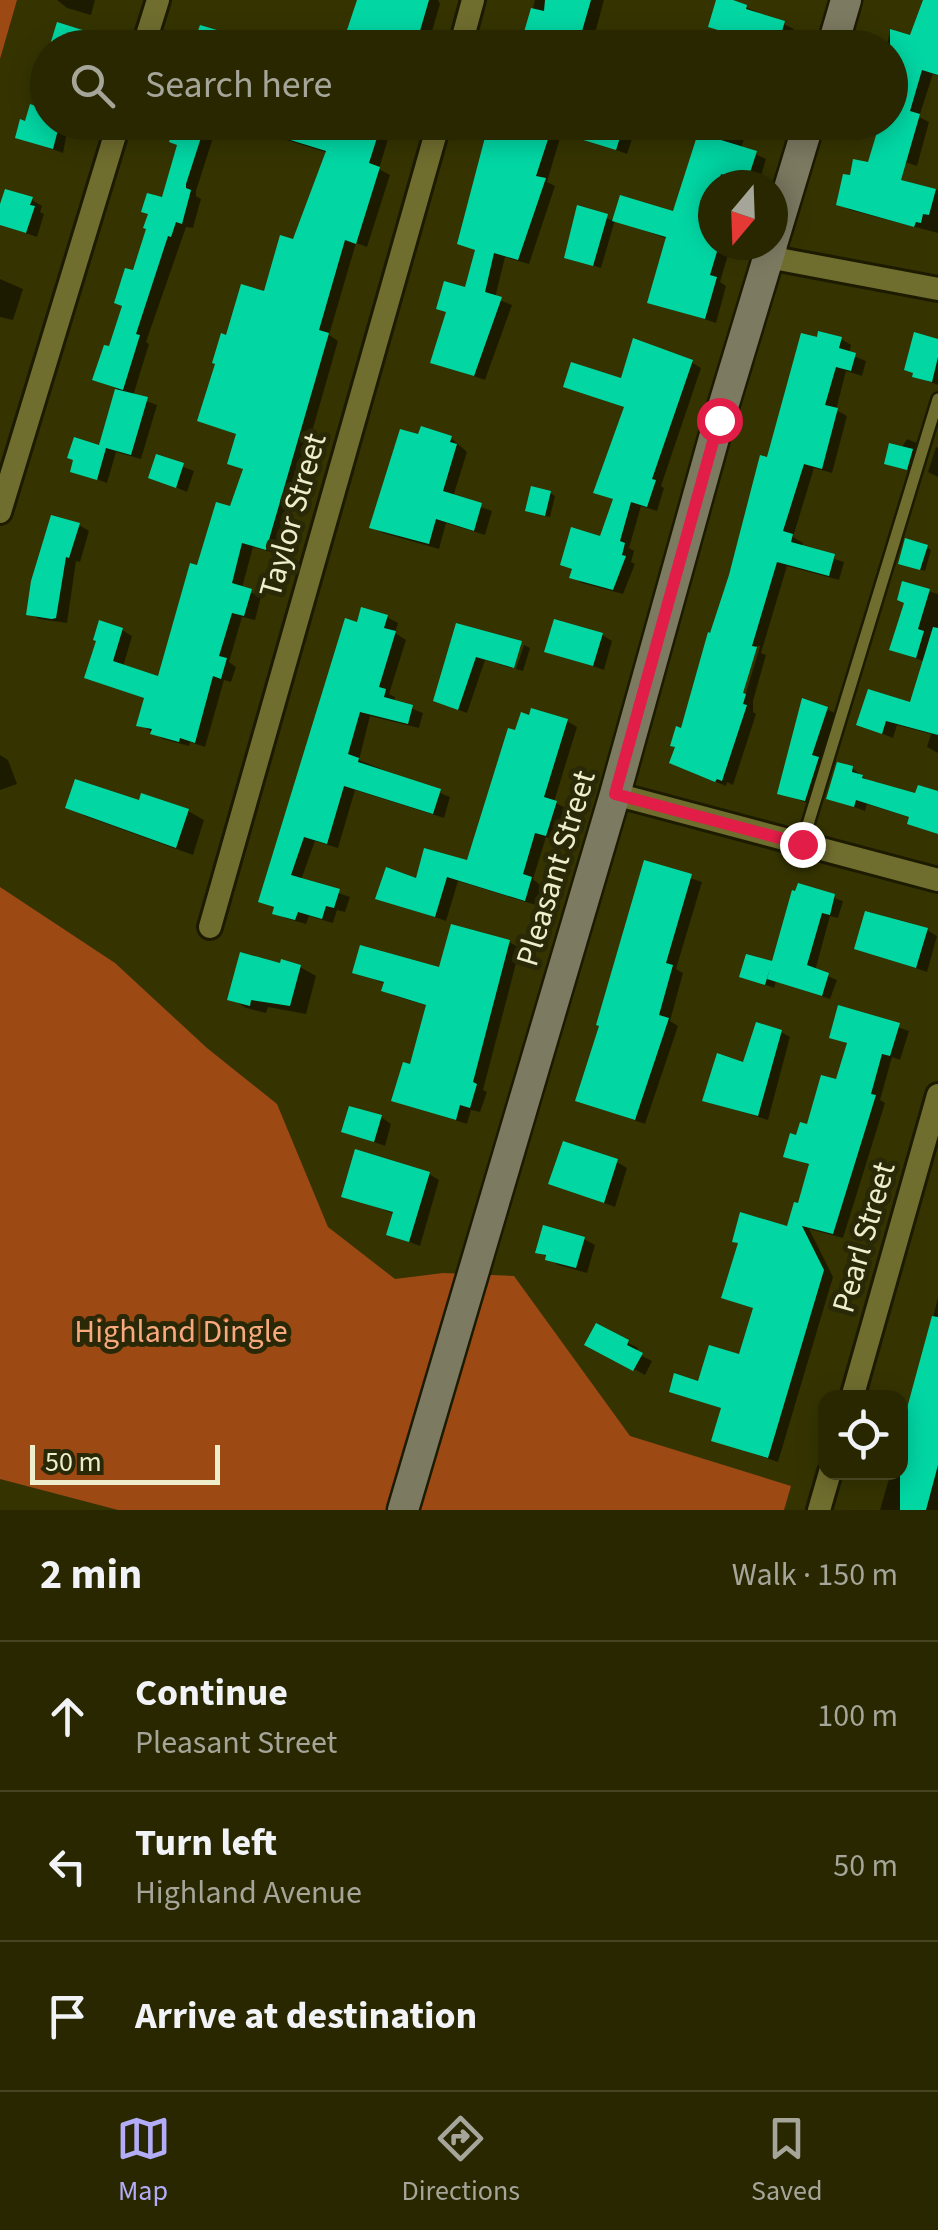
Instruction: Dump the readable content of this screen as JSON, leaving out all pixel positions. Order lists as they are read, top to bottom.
{
  "streets": {
    "street": ["Taylor Street", "Pleasant Street", "Pearl Street"]
  },
  "parks": ["Highland Dingle"],
  "scale_bar": "50 m",
  "north": "bottom",
  "page": {
    "search": "Search here",
    "scale": "50 m",
    "heading": ["2 min", "Walk · 150 m"],
    "list": [
      ["Continue", "Pleasant Street", "100 m"],
      ["Turn left", "Highland Avenue", "50 m"],
      "Arrive at destination"
    ],
    "nav": ["Map", "Directions", "Saved"]
  }
}
